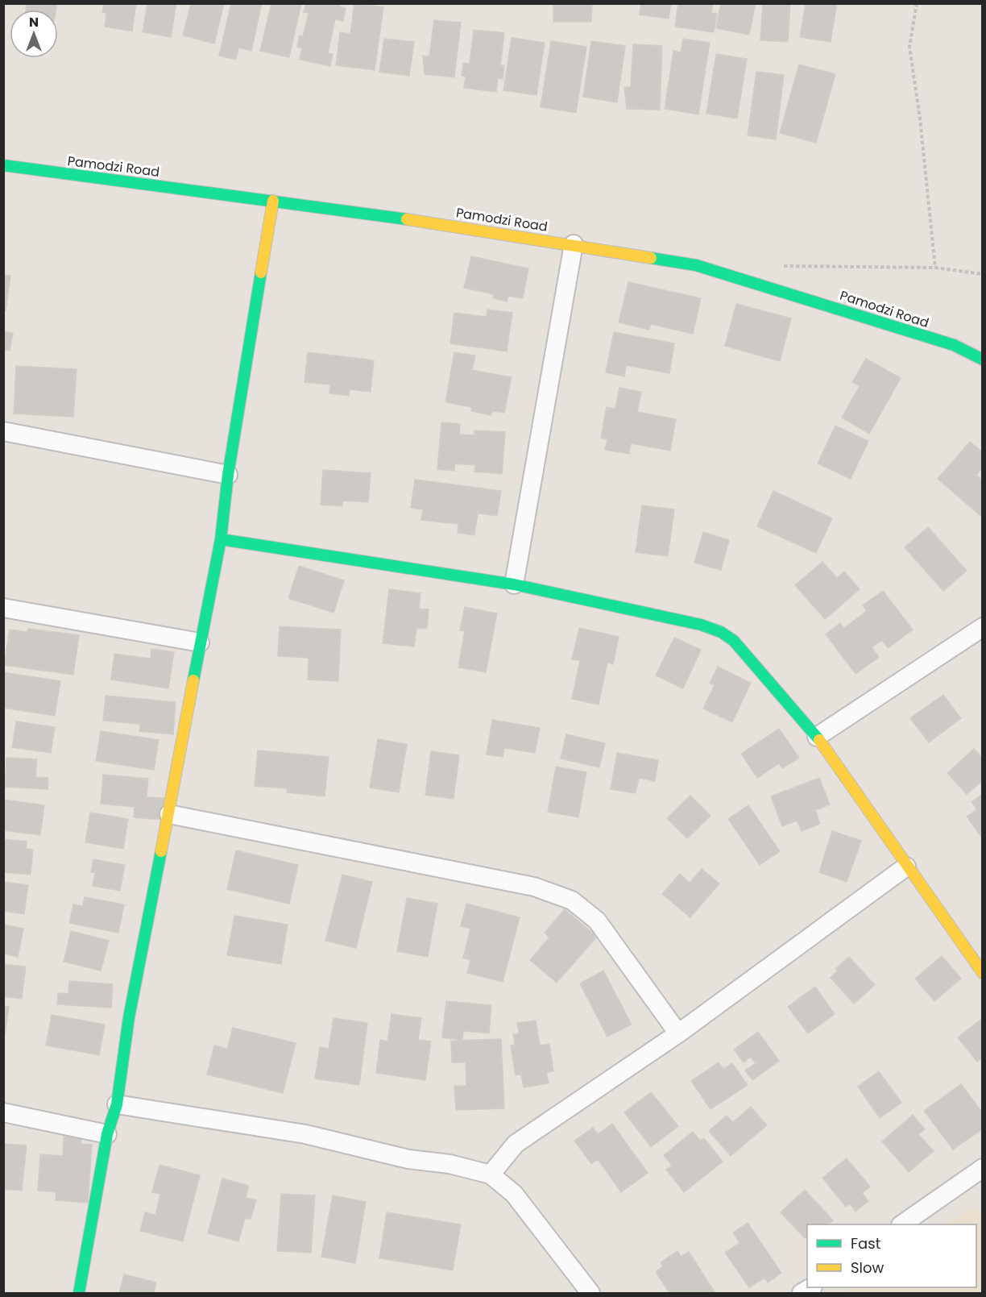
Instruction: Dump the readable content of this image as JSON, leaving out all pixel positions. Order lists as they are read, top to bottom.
{
  "streets": {
    "street": ["Pamodzi Road"]
  },
  "legend": ["Fast", "Slow"],
  "north": "top"
}
